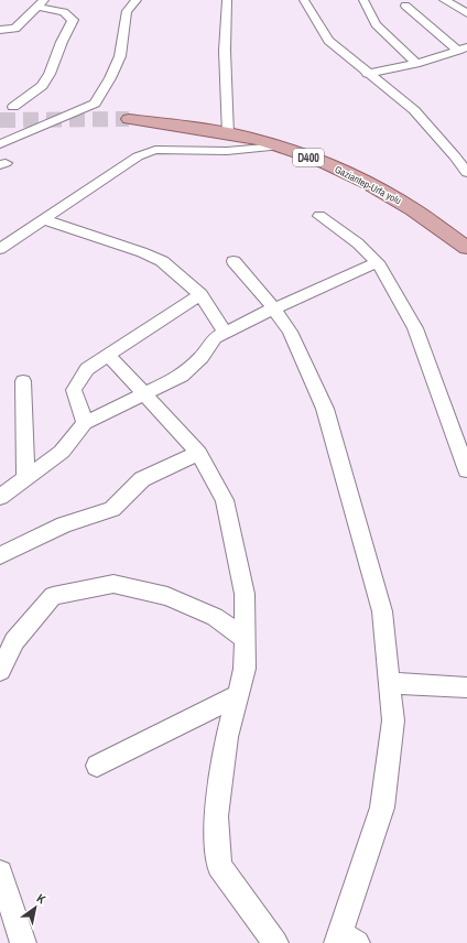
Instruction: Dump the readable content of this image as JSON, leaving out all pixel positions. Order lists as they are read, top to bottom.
{
  "streets": {
    "main road": ["D400", "Gaziantep-Urfa yolu"]
  },
  "north": "top right"
}
